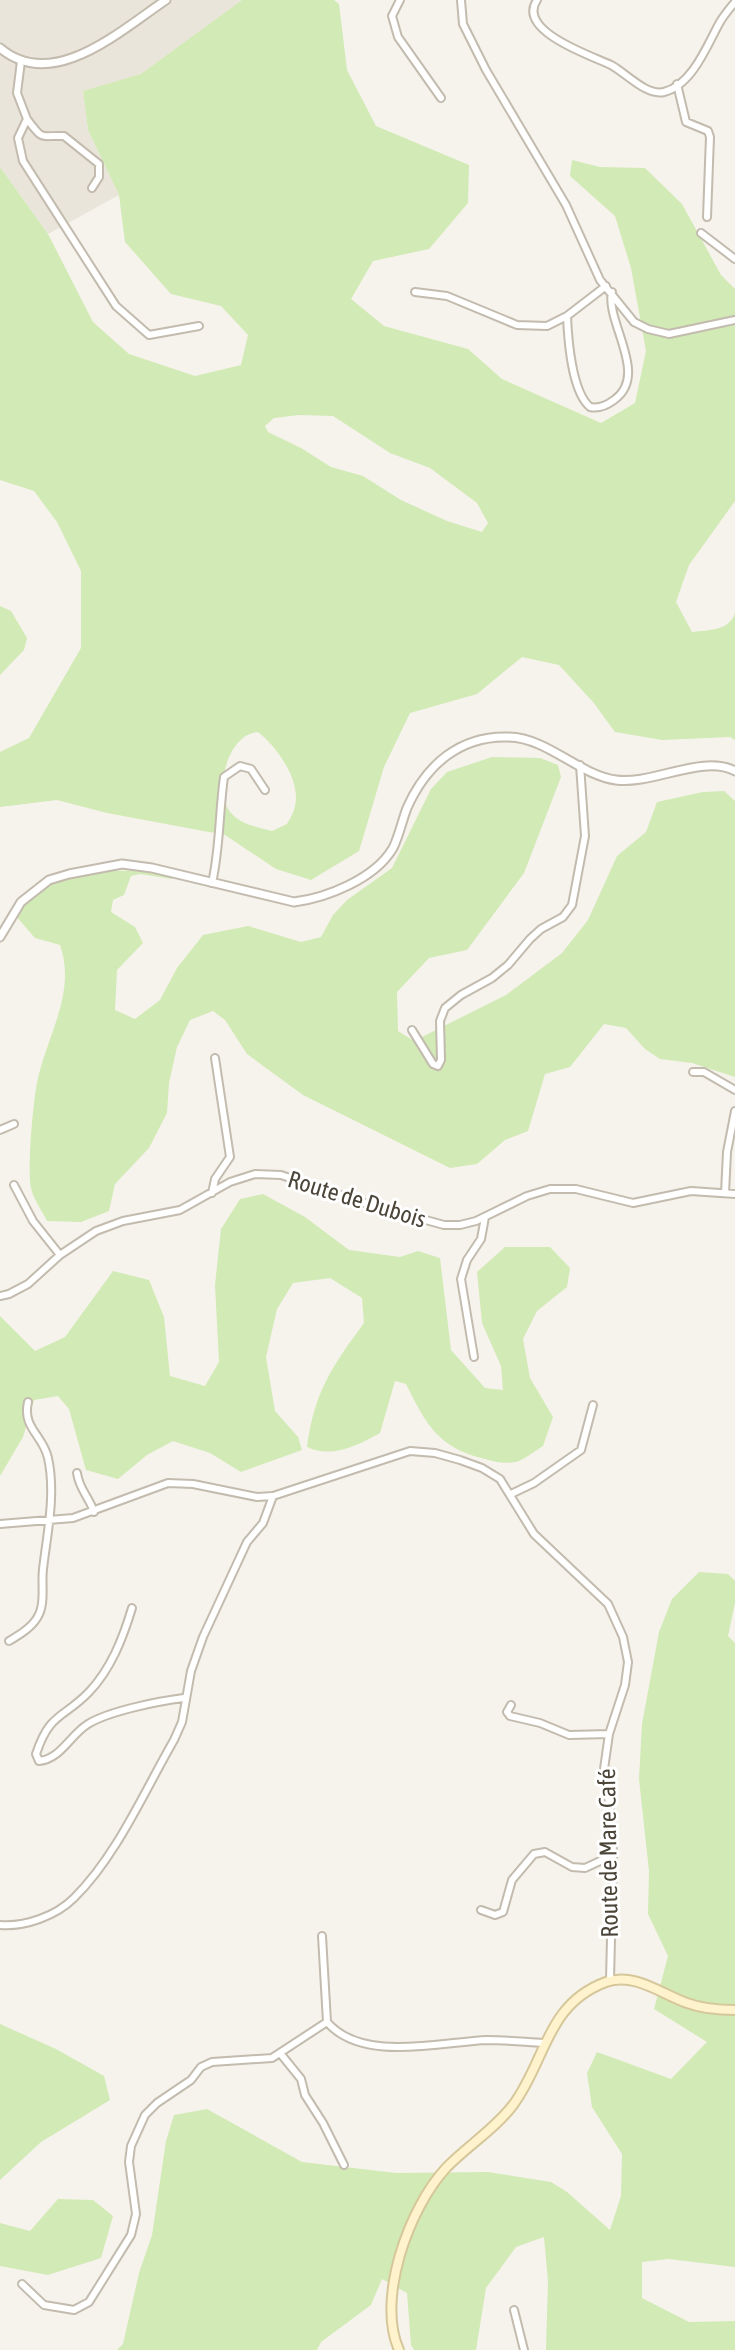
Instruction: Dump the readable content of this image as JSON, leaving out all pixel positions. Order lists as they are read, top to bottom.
{
  "streets": {
    "street": ["Route de Dubois", "Route de Mare Café"]
  }
}
